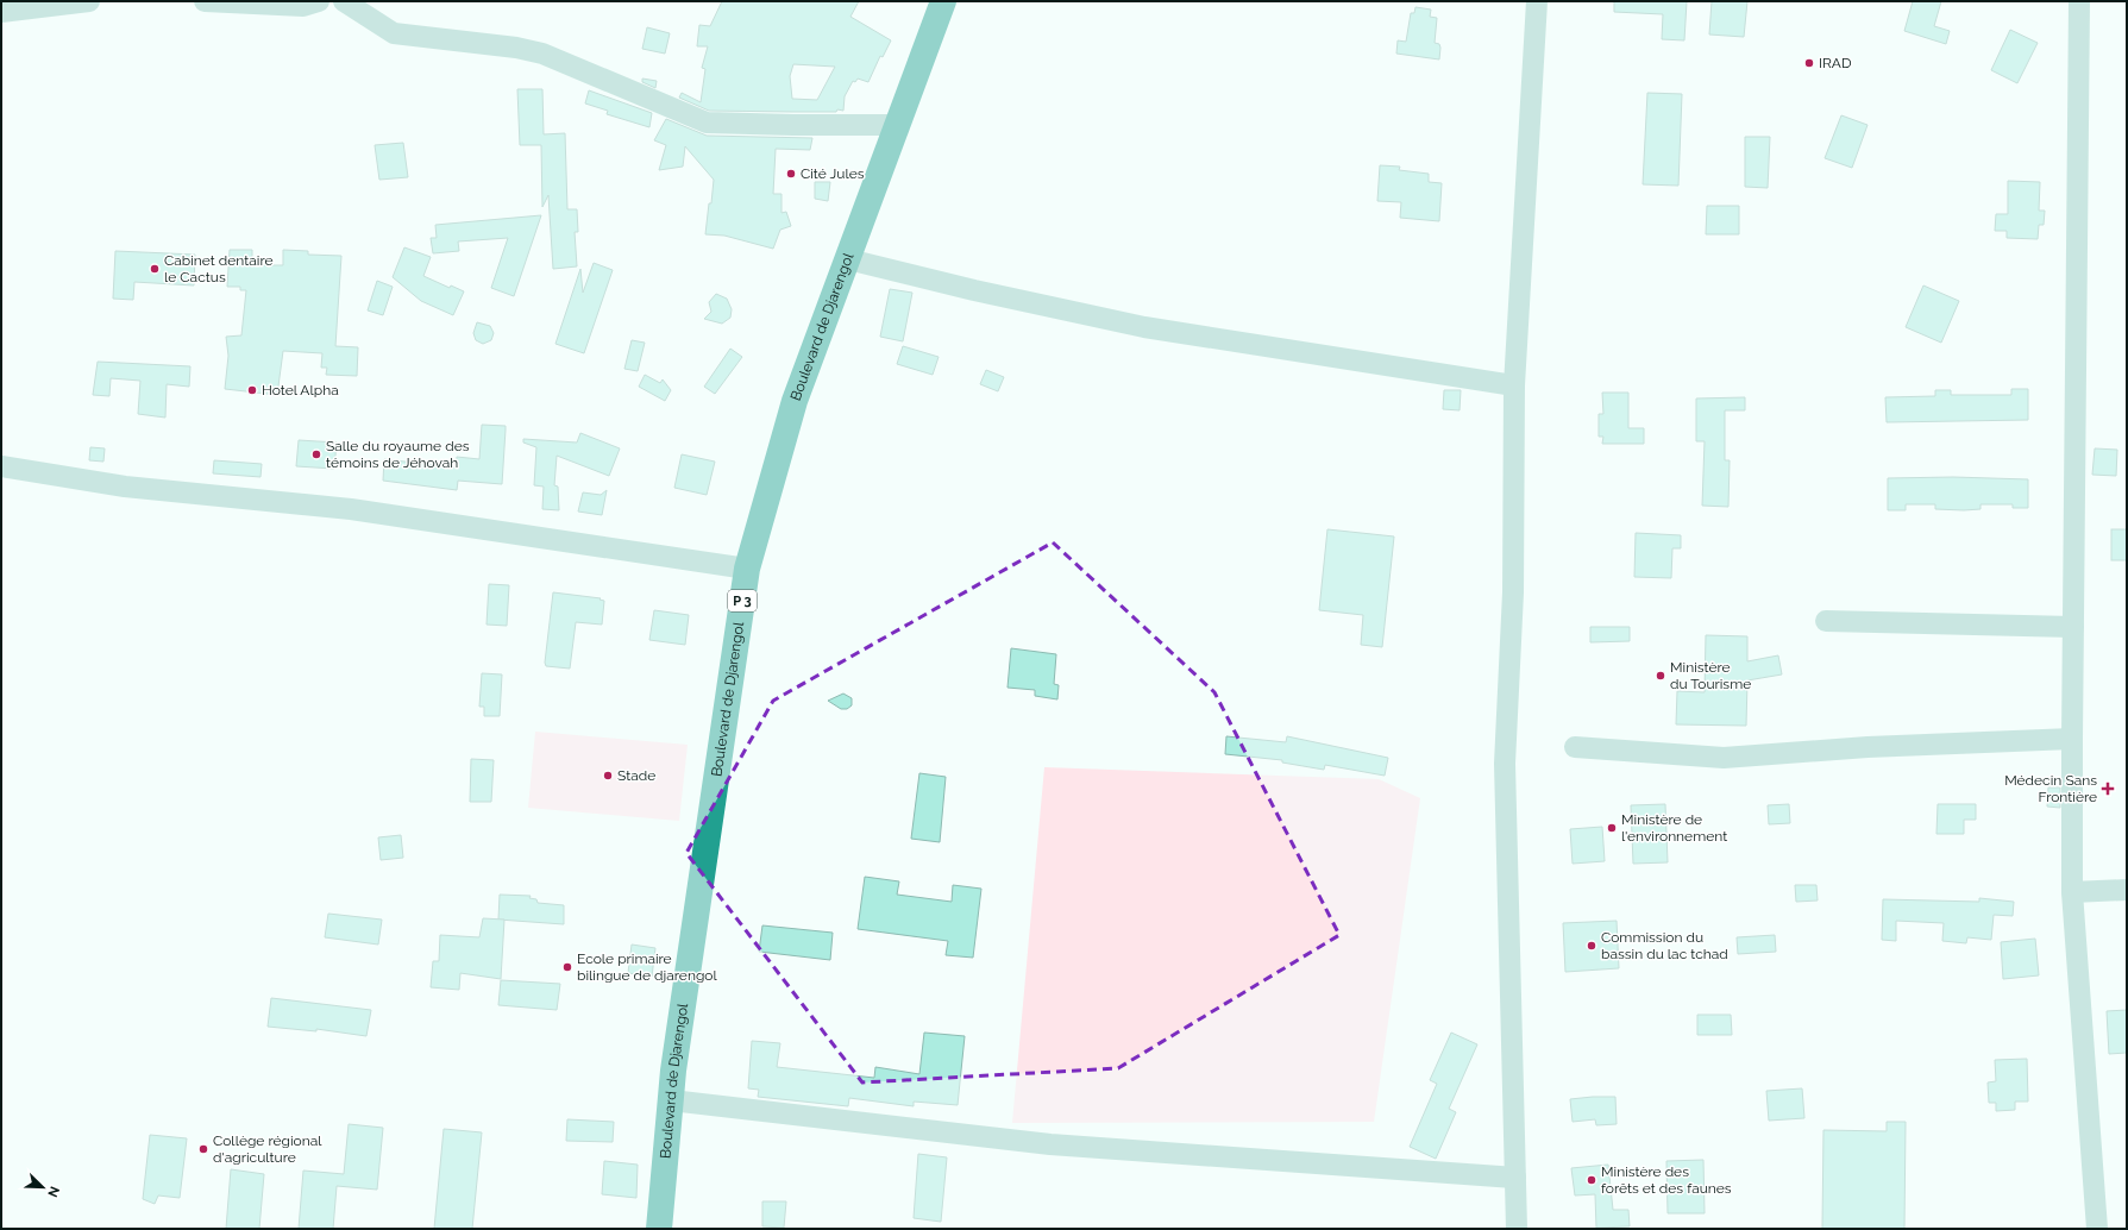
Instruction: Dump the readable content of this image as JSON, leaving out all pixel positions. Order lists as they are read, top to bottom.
{
  "streets": {
    "main road": ["Boulevard de Djarengol", "P 3"]
  },
  "places": {
    "other": [
      "IRAD",
      "Cité Jules",
      "Cabinet dentaire le Cactus",
      "Hotel Alpha",
      "Salle du royaume des témoins de Jéhovah",
      "Ministère du Tourisme",
      "Stade",
      "Ministère de l'environnement",
      "Commission du bassin du lac tchad",
      "Ecole primaire bilingue de djarengol",
      "Collège régional d'agriculture",
      "Ministère des forêts et des faunes"
    ],
    "health": ["Médecin Sans Frontière"]
  },
  "north": "bottom right"
}
